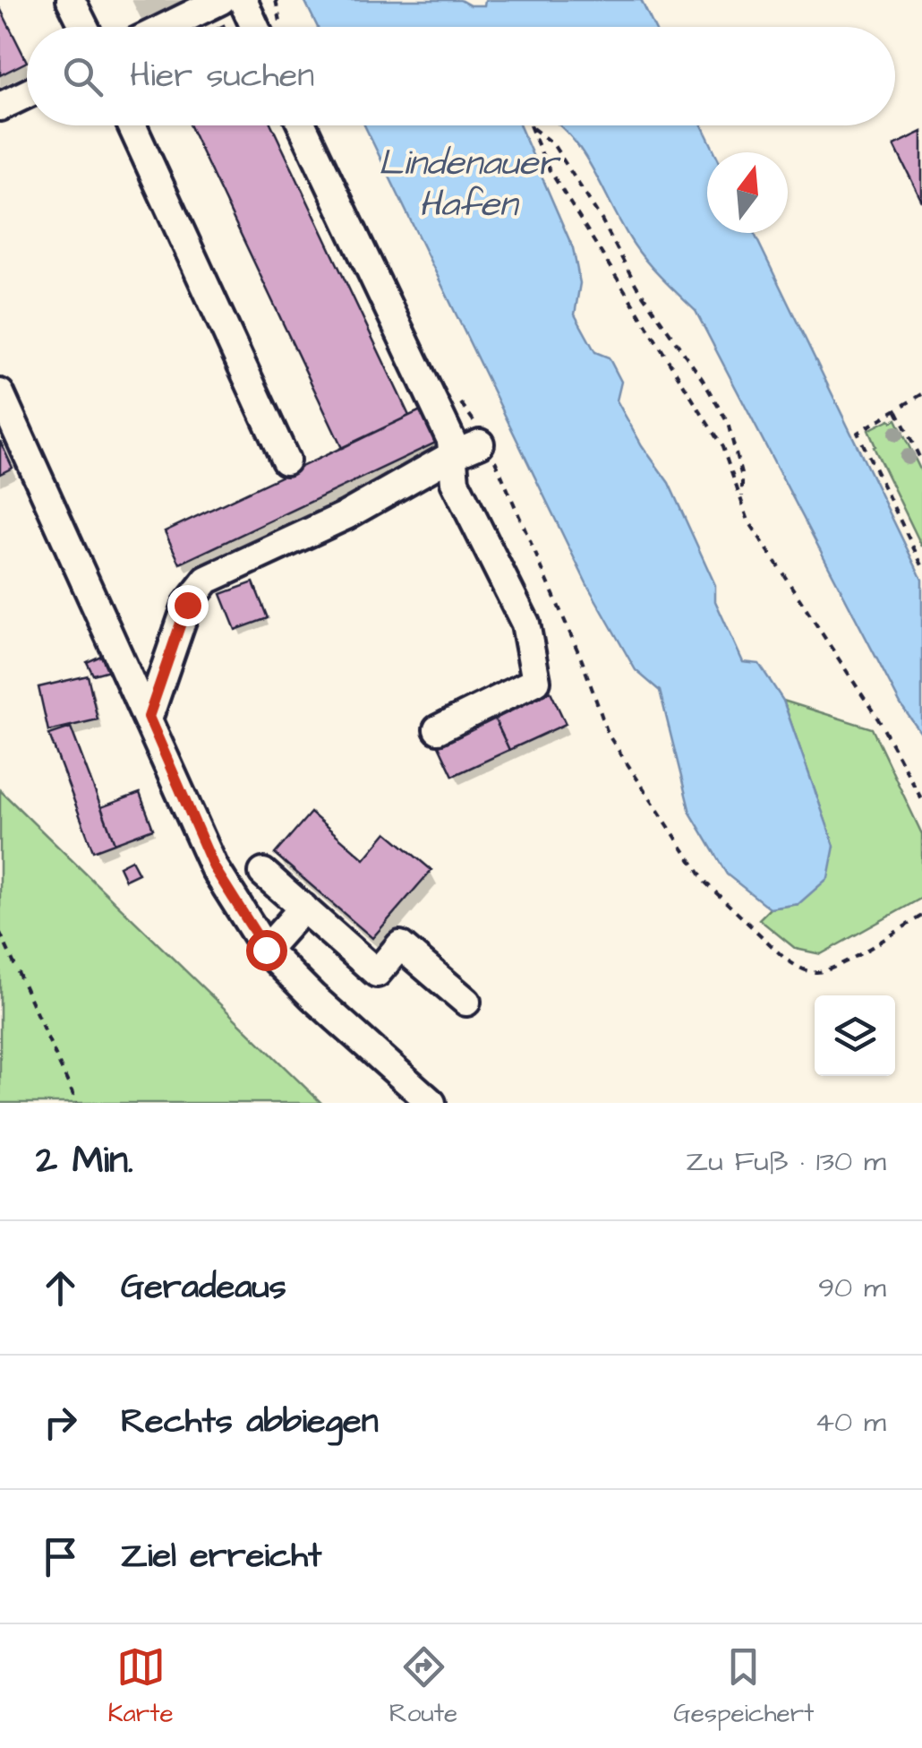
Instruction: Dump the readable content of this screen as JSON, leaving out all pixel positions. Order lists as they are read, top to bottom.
{
  "water": ["Lindenauer Hafen"],
  "north": "top",
  "page": {
    "search": "Hier suchen",
    "heading": ["2 Min.", "Zu Fuß · 130 m"],
    "list": [
      ["Geradeaus", "90 m"],
      ["Rechts abbiegen", "40 m"],
      "Ziel erreicht"
    ],
    "nav": ["Karte", "Route", "Gespeichert"]
  }
}
